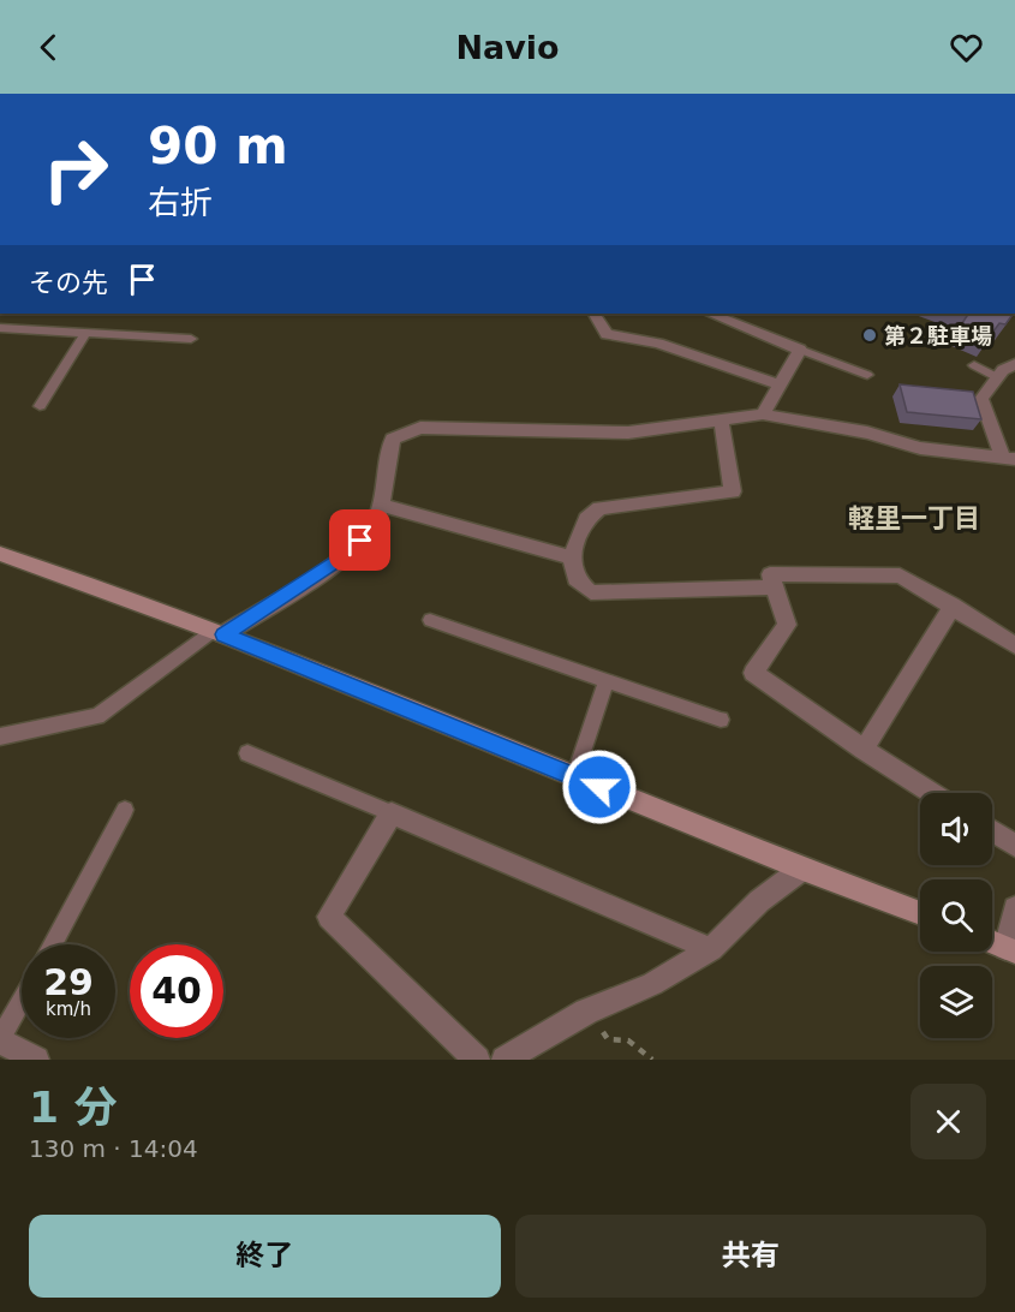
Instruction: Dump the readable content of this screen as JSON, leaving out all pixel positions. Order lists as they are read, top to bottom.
{
  "districts": ["軽里一丁目"],
  "places": ["第２駐車場"],
  "page": {
    "header": "Navio",
    "turn": ["90 m", "右折"],
    "then": "その先",
    "speed": "29 km/h",
    "limit": "40",
    "heading": ["1 分", "130 m · 14:04"],
    "buttons": ["終了", "共有"]
  }
}
